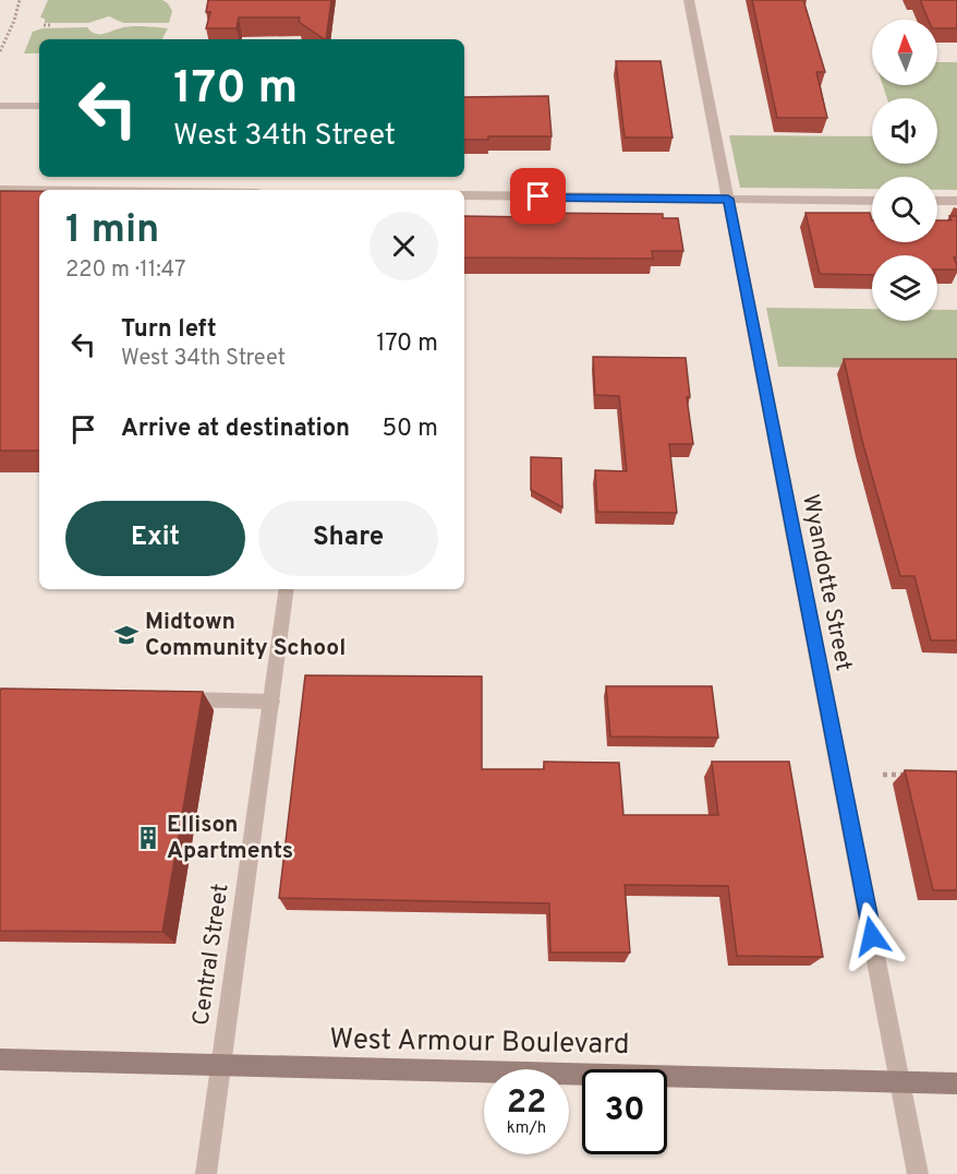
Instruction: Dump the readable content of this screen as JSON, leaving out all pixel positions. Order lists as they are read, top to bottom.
{
  "streets": {
    "main road": ["West Armour Boulevard"],
    "street": ["Wyandotte Street", "Central Street"]
  },
  "crossings": [
    ["Wyandotte Street", "West Armour Boulevard"],
    ["Central Street", "West Armour Boulevard"]
  ],
  "places": {
    "school or university": ["Midtown Community School"],
    "building": ["Ellison Apartments"]
  },
  "north": "top",
  "page": {
    "turn": ["170 m", "West 34th Street"],
    "heading": ["1 min", "220 m · 11:47"],
    "list": [
      {
        "name": "Turn left",
        "note": "West 34th Street",
        "value": "170 m"
      },
      {
        "name": "Arrive at destination",
        "value": "50 m"
      }
    ],
    "buttons": ["Exit", "Share"],
    "speed": "22 km/h",
    "limit": "30"
  }
}
